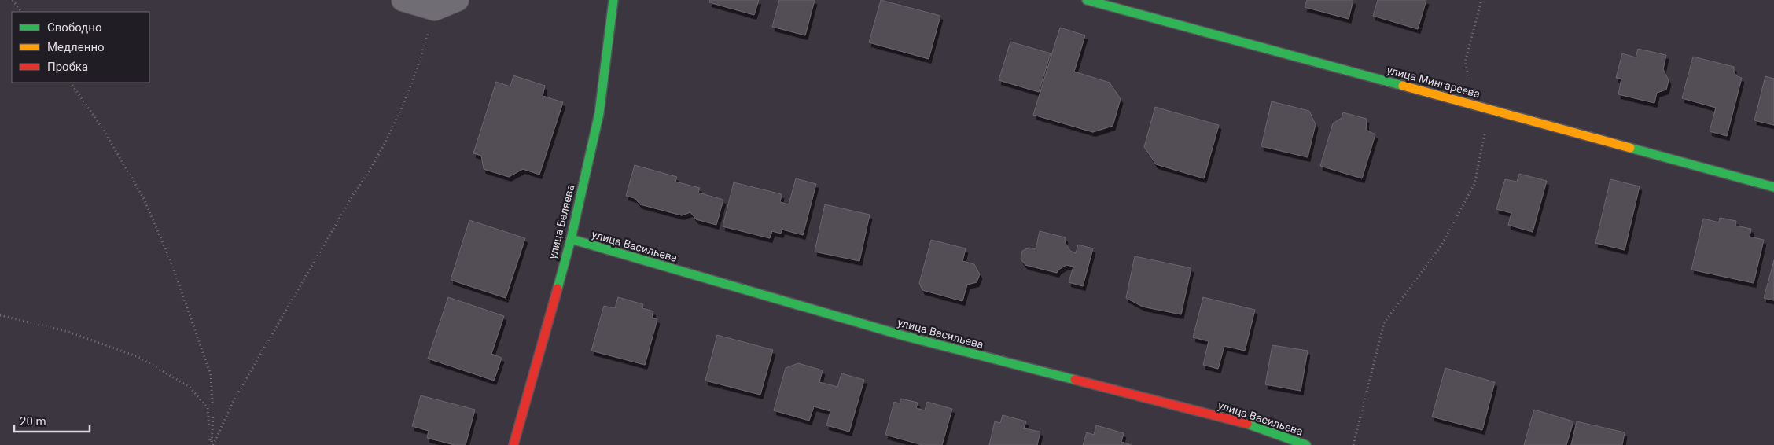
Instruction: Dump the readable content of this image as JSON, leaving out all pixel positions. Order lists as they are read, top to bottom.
{
  "streets": {
    "street": ["улица Мингареева", "улица Беляева", "улица Васильева"]
  },
  "crossings": [
    ["улица Беляева", "улица Васильева"]
  ],
  "legend": ["Свободно", "Медленно", "Пробка"],
  "scale_bar": "20 m"
}
